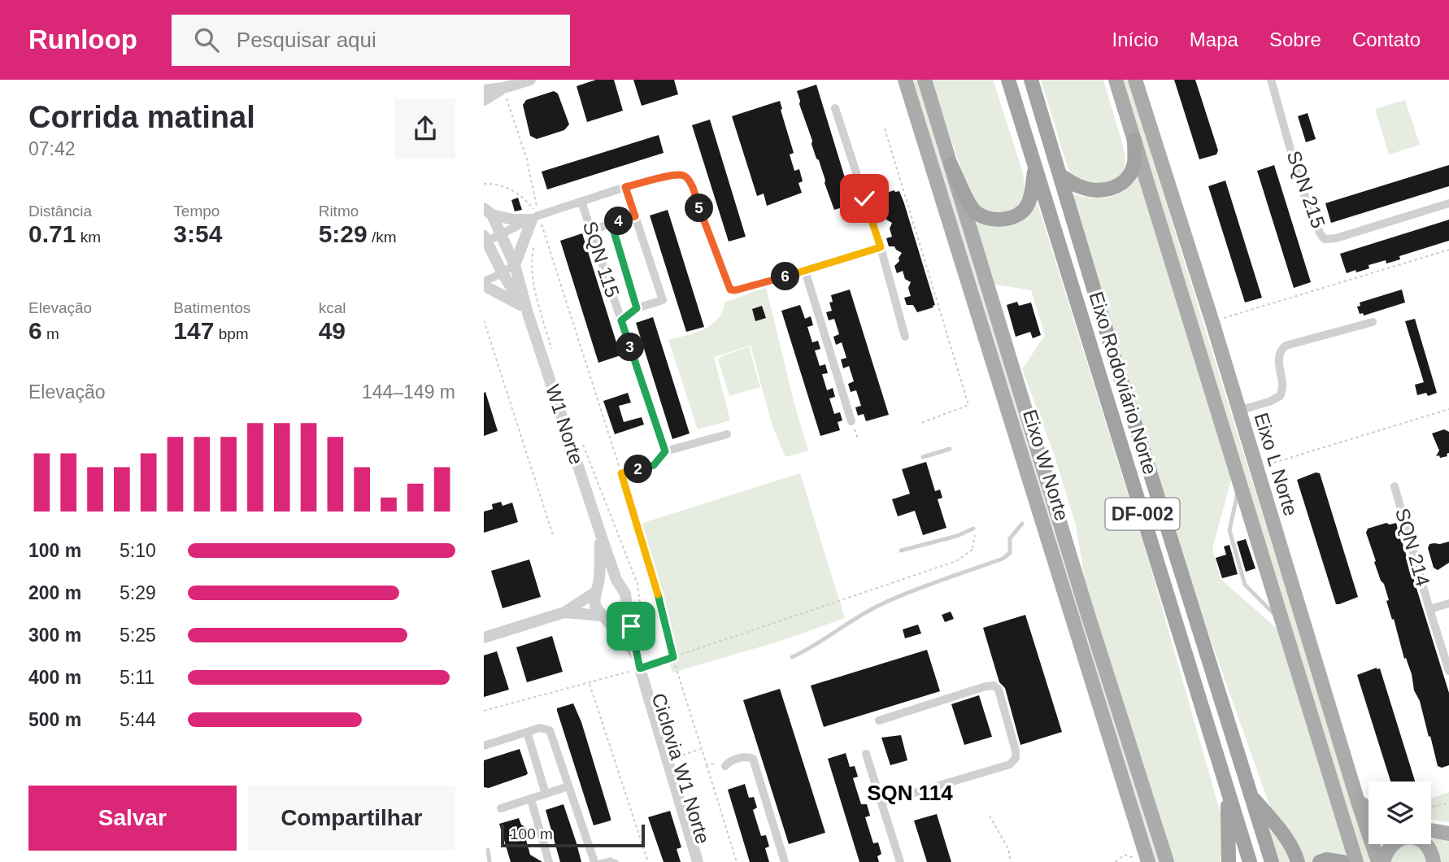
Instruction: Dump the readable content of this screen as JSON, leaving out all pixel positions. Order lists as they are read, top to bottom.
{
  "streets": {
    "highway": ["Eixo Rodoviário Norte", "DF-002"],
    "main road": ["Eixo L Norte", "Eixo W Norte"],
    "street": [
      "SQN 215",
      "SQN 115",
      "W1 Norte",
      "SQN 214"
    ],
    "path": ["Ciclovia W1 Norte"]
  },
  "crossings": [
    ["SQN 115", "W1 Norte"]
  ],
  "districts": ["SQN 114"],
  "scale_bar": "100 m",
  "page": {
    "header": "Runloop",
    "search": "Pesquisar aqui",
    "nav": [
      "Início",
      "Mapa",
      "Sobre",
      "Contato"
    ],
    "heading": ["Corrida matinal", "07:42"],
    "stats": [
      ["Distância", "0.71 km"],
      ["Tempo", "3:54"],
      ["Ritmo", "5:29 /km"],
      ["Elevação", "6 m"],
      ["Batimentos", "147 bpm"],
      ["kcal", "49"]
    ],
    "pins": [
      "5",
      "4",
      "6",
      "3",
      "2"
    ],
    "chart": ["Elevação", "144–149 m"],
    "list": [
      {
        "name": "100 m",
        "note": "5:10"
      },
      {
        "name": "200 m",
        "note": "5:29"
      },
      {
        "name": "300 m",
        "note": "5:25"
      },
      {
        "name": "400 m",
        "note": "5:11"
      },
      {
        "name": "500 m",
        "note": "5:44"
      }
    ],
    "buttons": ["Salvar", "Compartilhar"],
    "scale": "100 m"
  }
}
